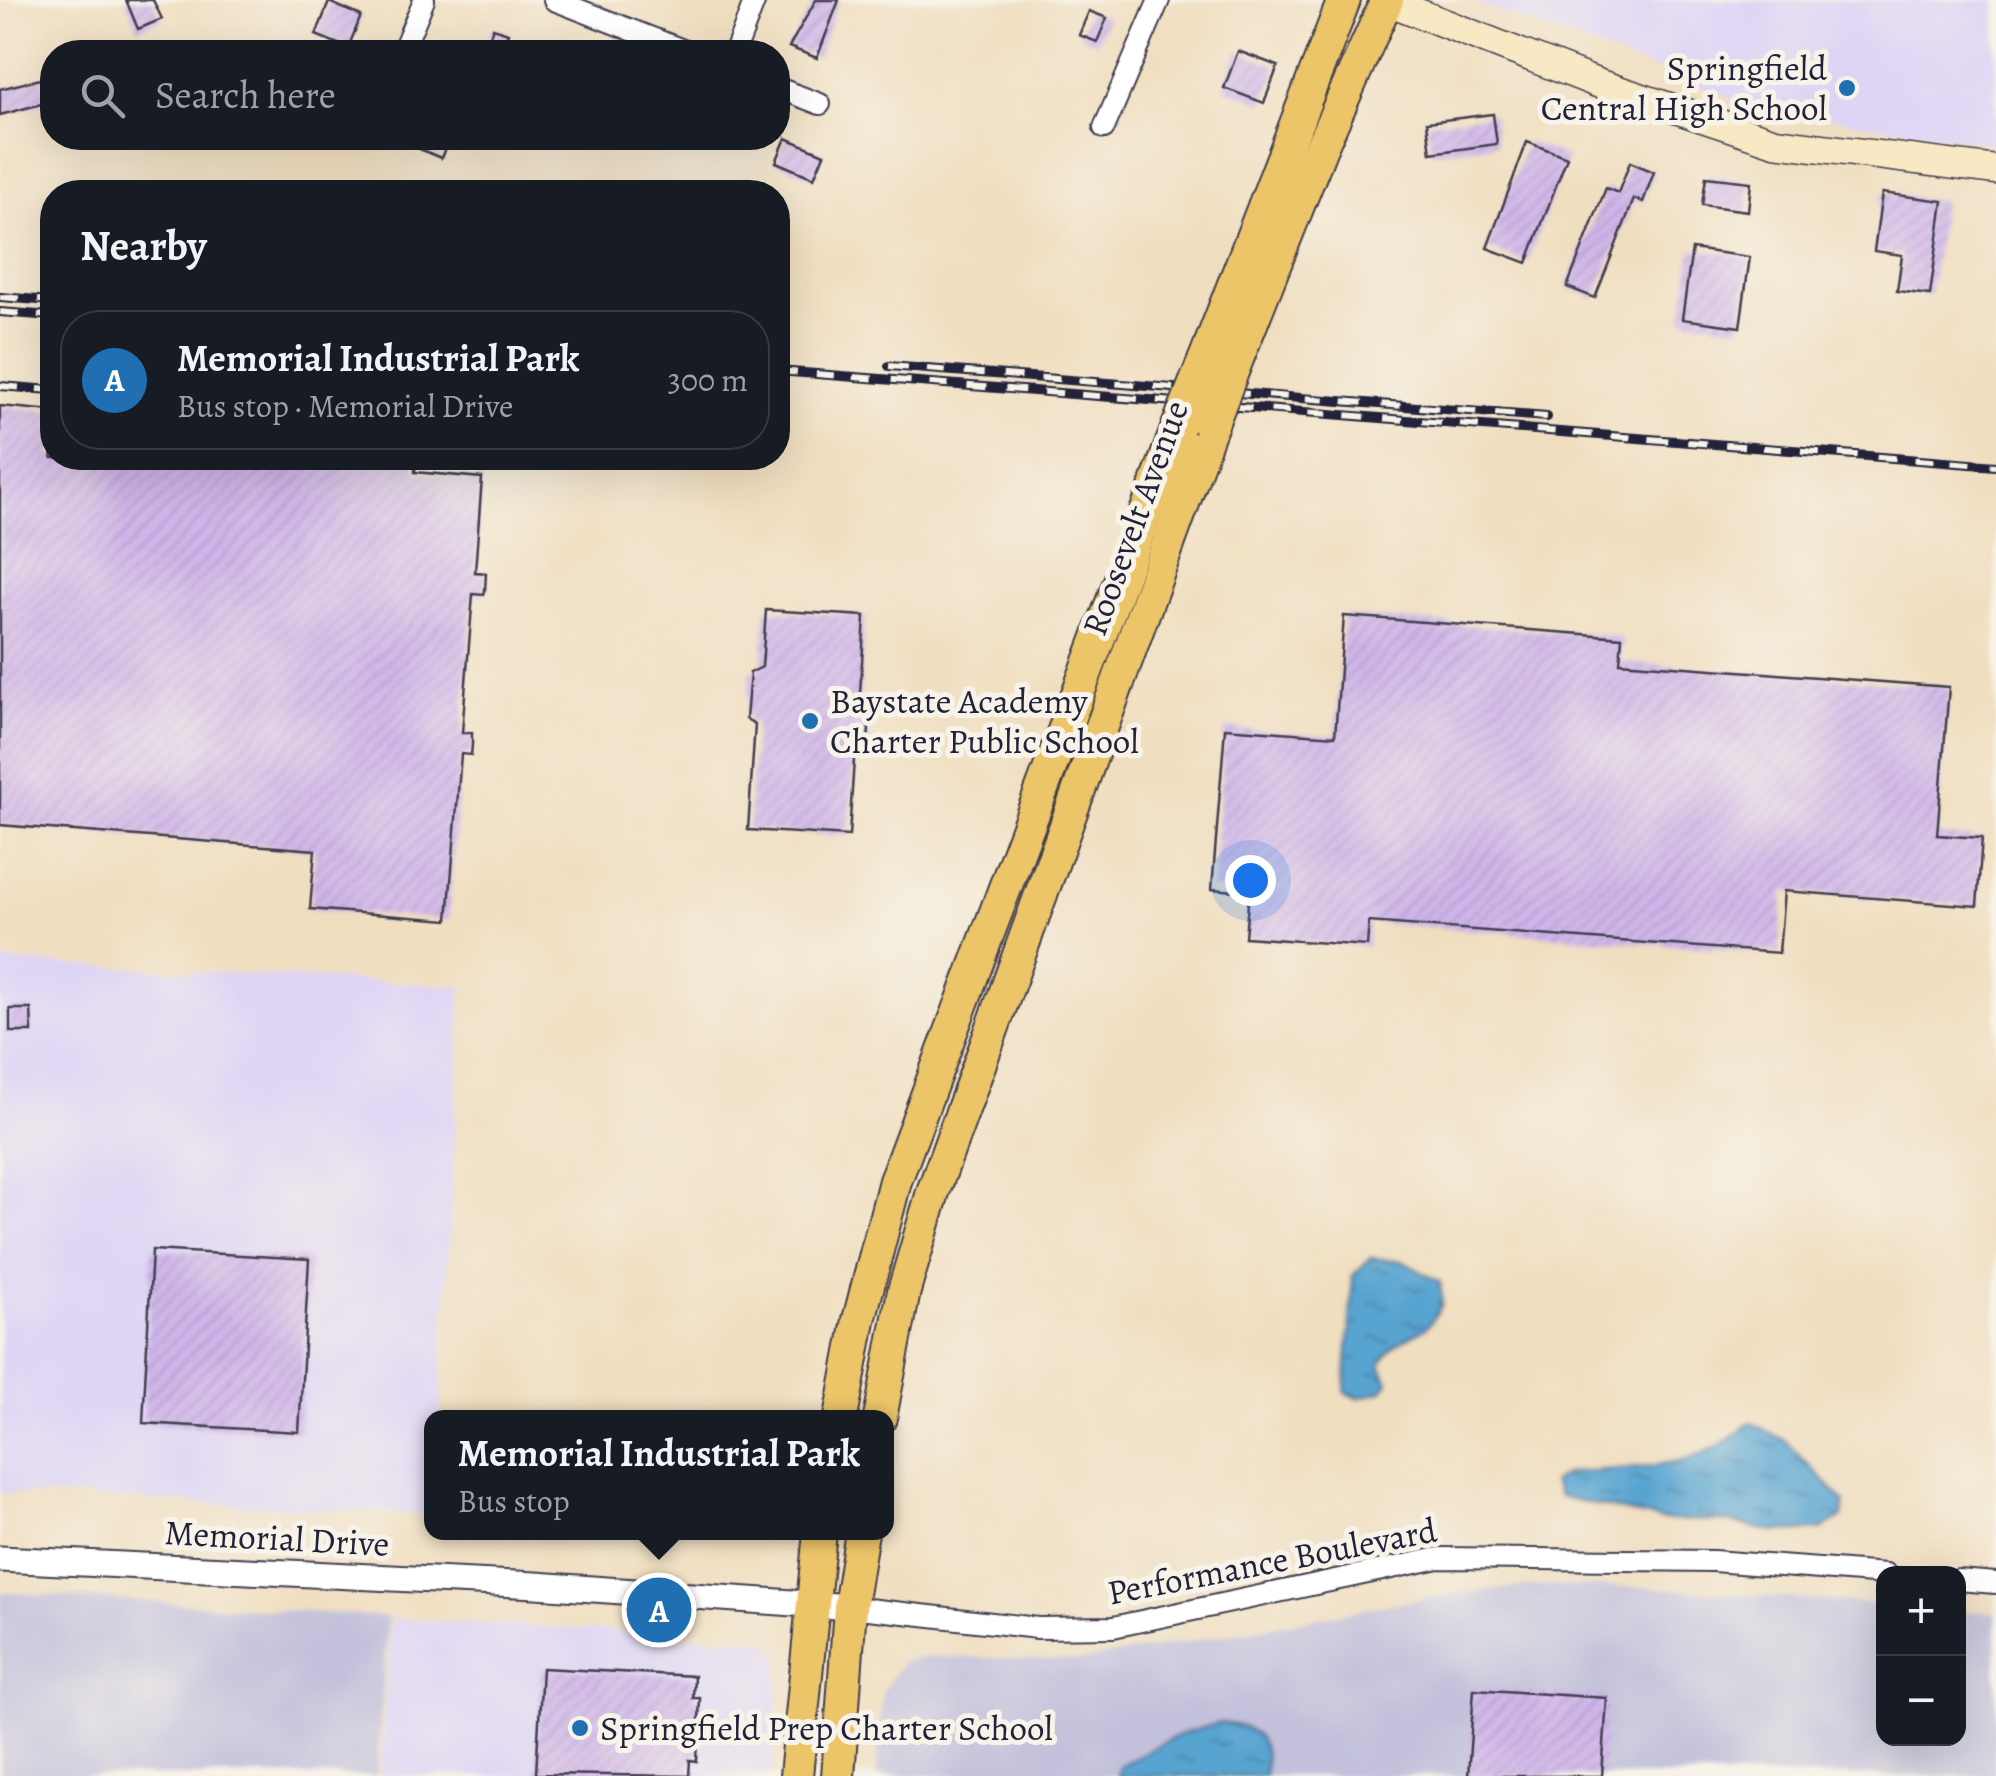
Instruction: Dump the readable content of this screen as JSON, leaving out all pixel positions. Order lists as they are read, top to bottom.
{
  "streets": {
    "main road": ["Roosevelt Avenue"],
    "street": ["Memorial Drive", "Performance Boulevard"]
  },
  "crossings": [
    ["Memorial Drive", "Performance Boulevard"]
  ],
  "places": ["Springfield Central High School", "Baystate Academy Charter Public School", "Springfield Prep Charter School"],
  "page": {
    "search": "Search here",
    "heading": "Nearby",
    "list": [
      {
        "mark": "A",
        "name": "Memorial Industrial Park",
        "note": "Bus stop · Memorial Drive",
        "value": "300 m"
      }
    ],
    "popup": ["Memorial Industrial Park", "Bus stop"],
    "map_buttons": ["+", "−"],
    "pins": "A"
  }
}
